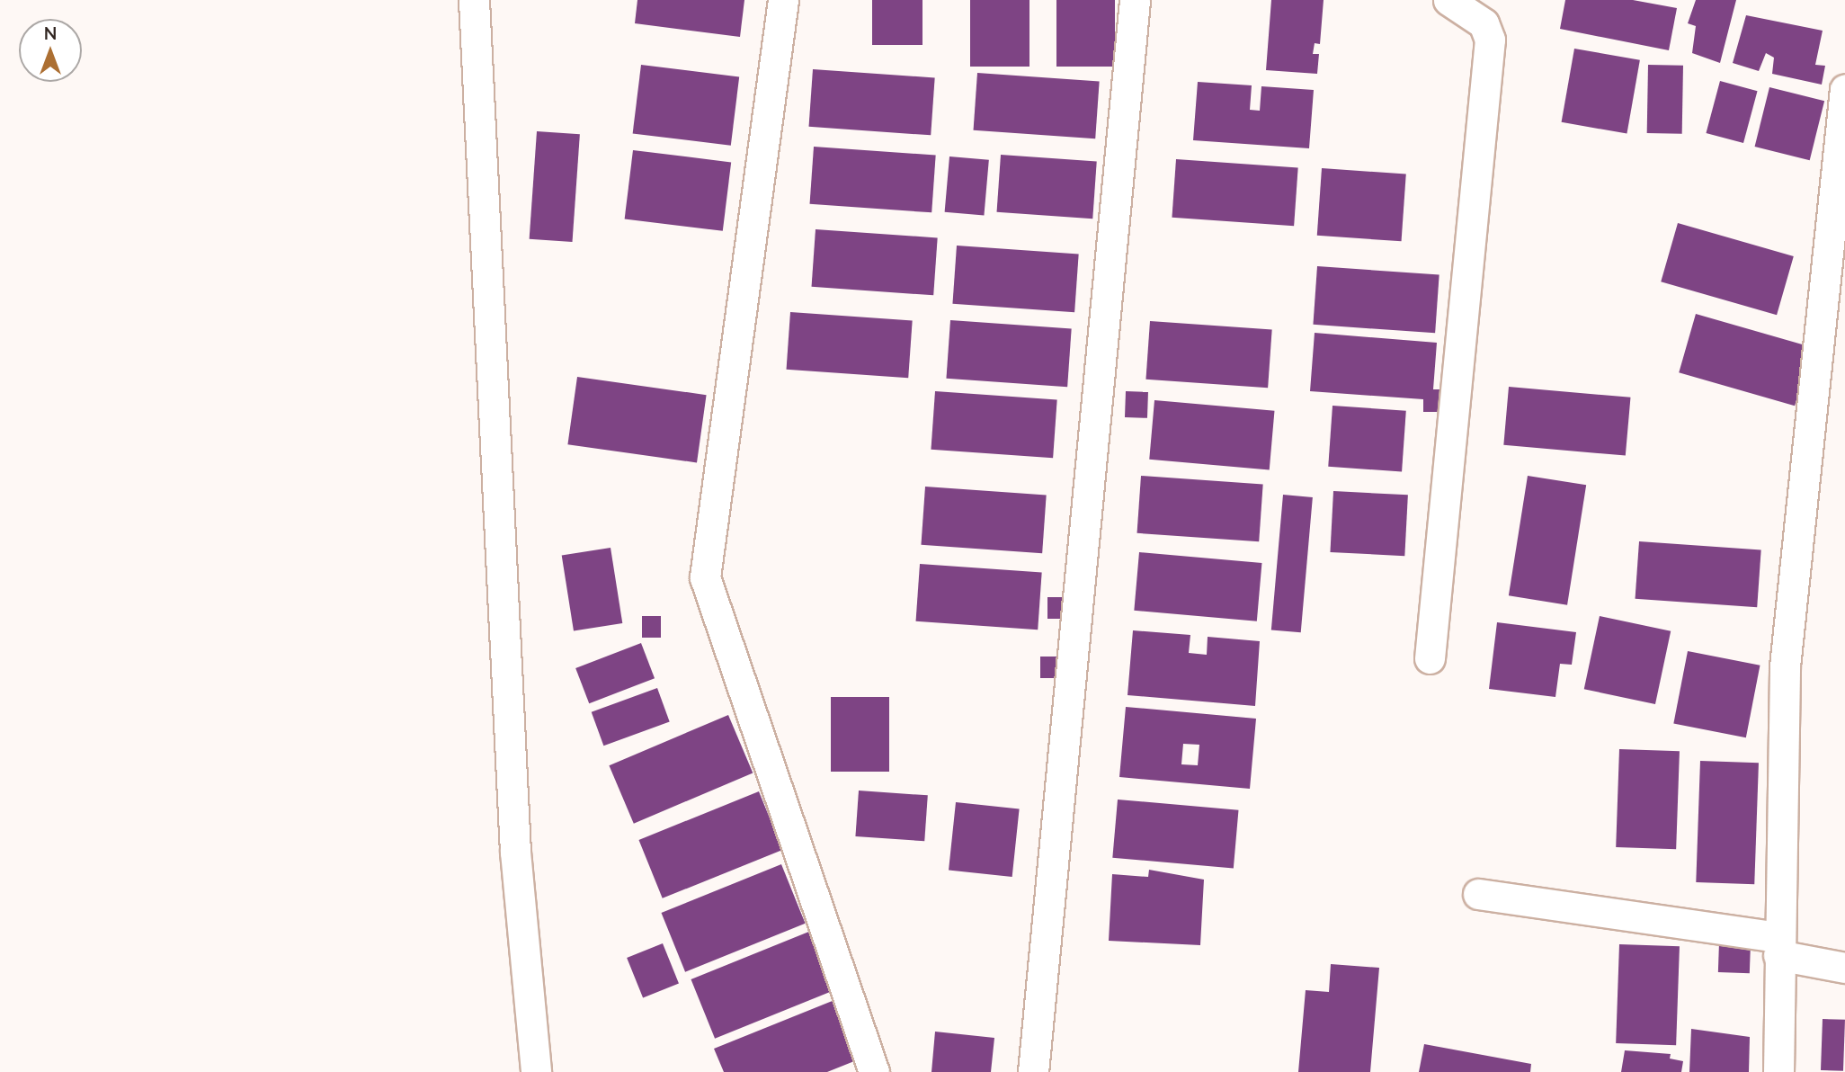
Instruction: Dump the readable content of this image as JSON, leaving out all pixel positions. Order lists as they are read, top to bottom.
{
  "north": "top"
}
